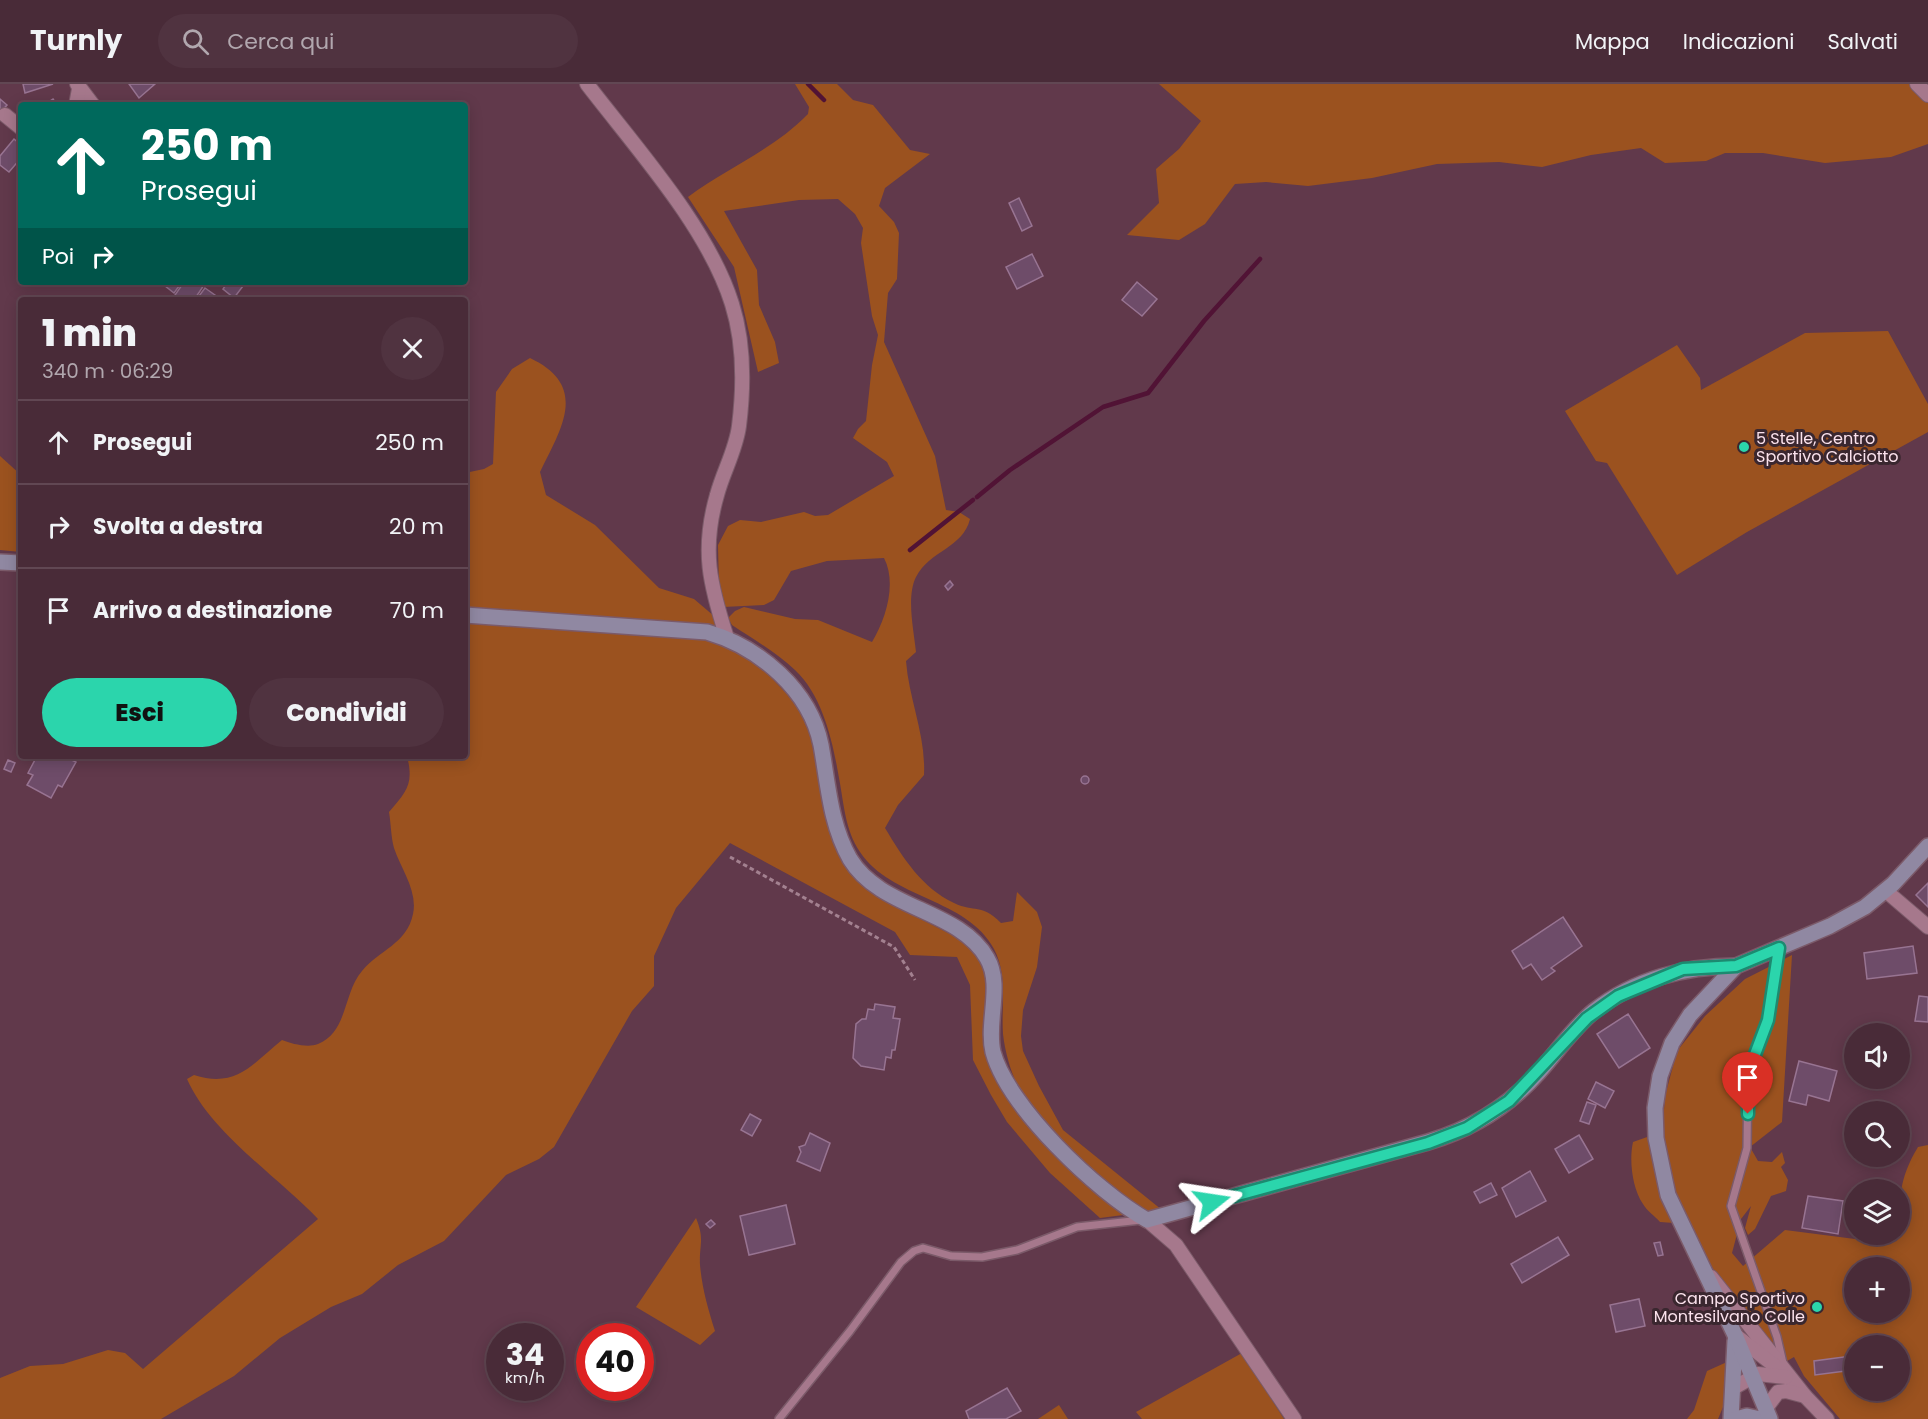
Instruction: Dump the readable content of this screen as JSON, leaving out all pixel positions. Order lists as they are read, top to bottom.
{
  "places": ["5 Stelle, Centro Sportivo Calciotto", "Campo Sportivo Montesilvano Colle"],
  "page": {
    "header": "Turnly",
    "search": "Cerca qui",
    "nav": ["Mappa", "Indicazioni", "Salvati"],
    "turn": ["250 m", "Prosegui"],
    "then": "Poi",
    "heading": ["1 min", "340 m · 06:29"],
    "list": [
      {
        "name": "Prosegui",
        "value": "250 m"
      },
      {
        "name": "Svolta a destra",
        "value": "20 m"
      },
      {
        "name": "Arrivo a destinazione",
        "value": "70 m"
      }
    ],
    "buttons": ["Esci", "Condividi"],
    "map_buttons": ["+", "−"],
    "speed": "34 km/h",
    "limit": "40"
  }
}
